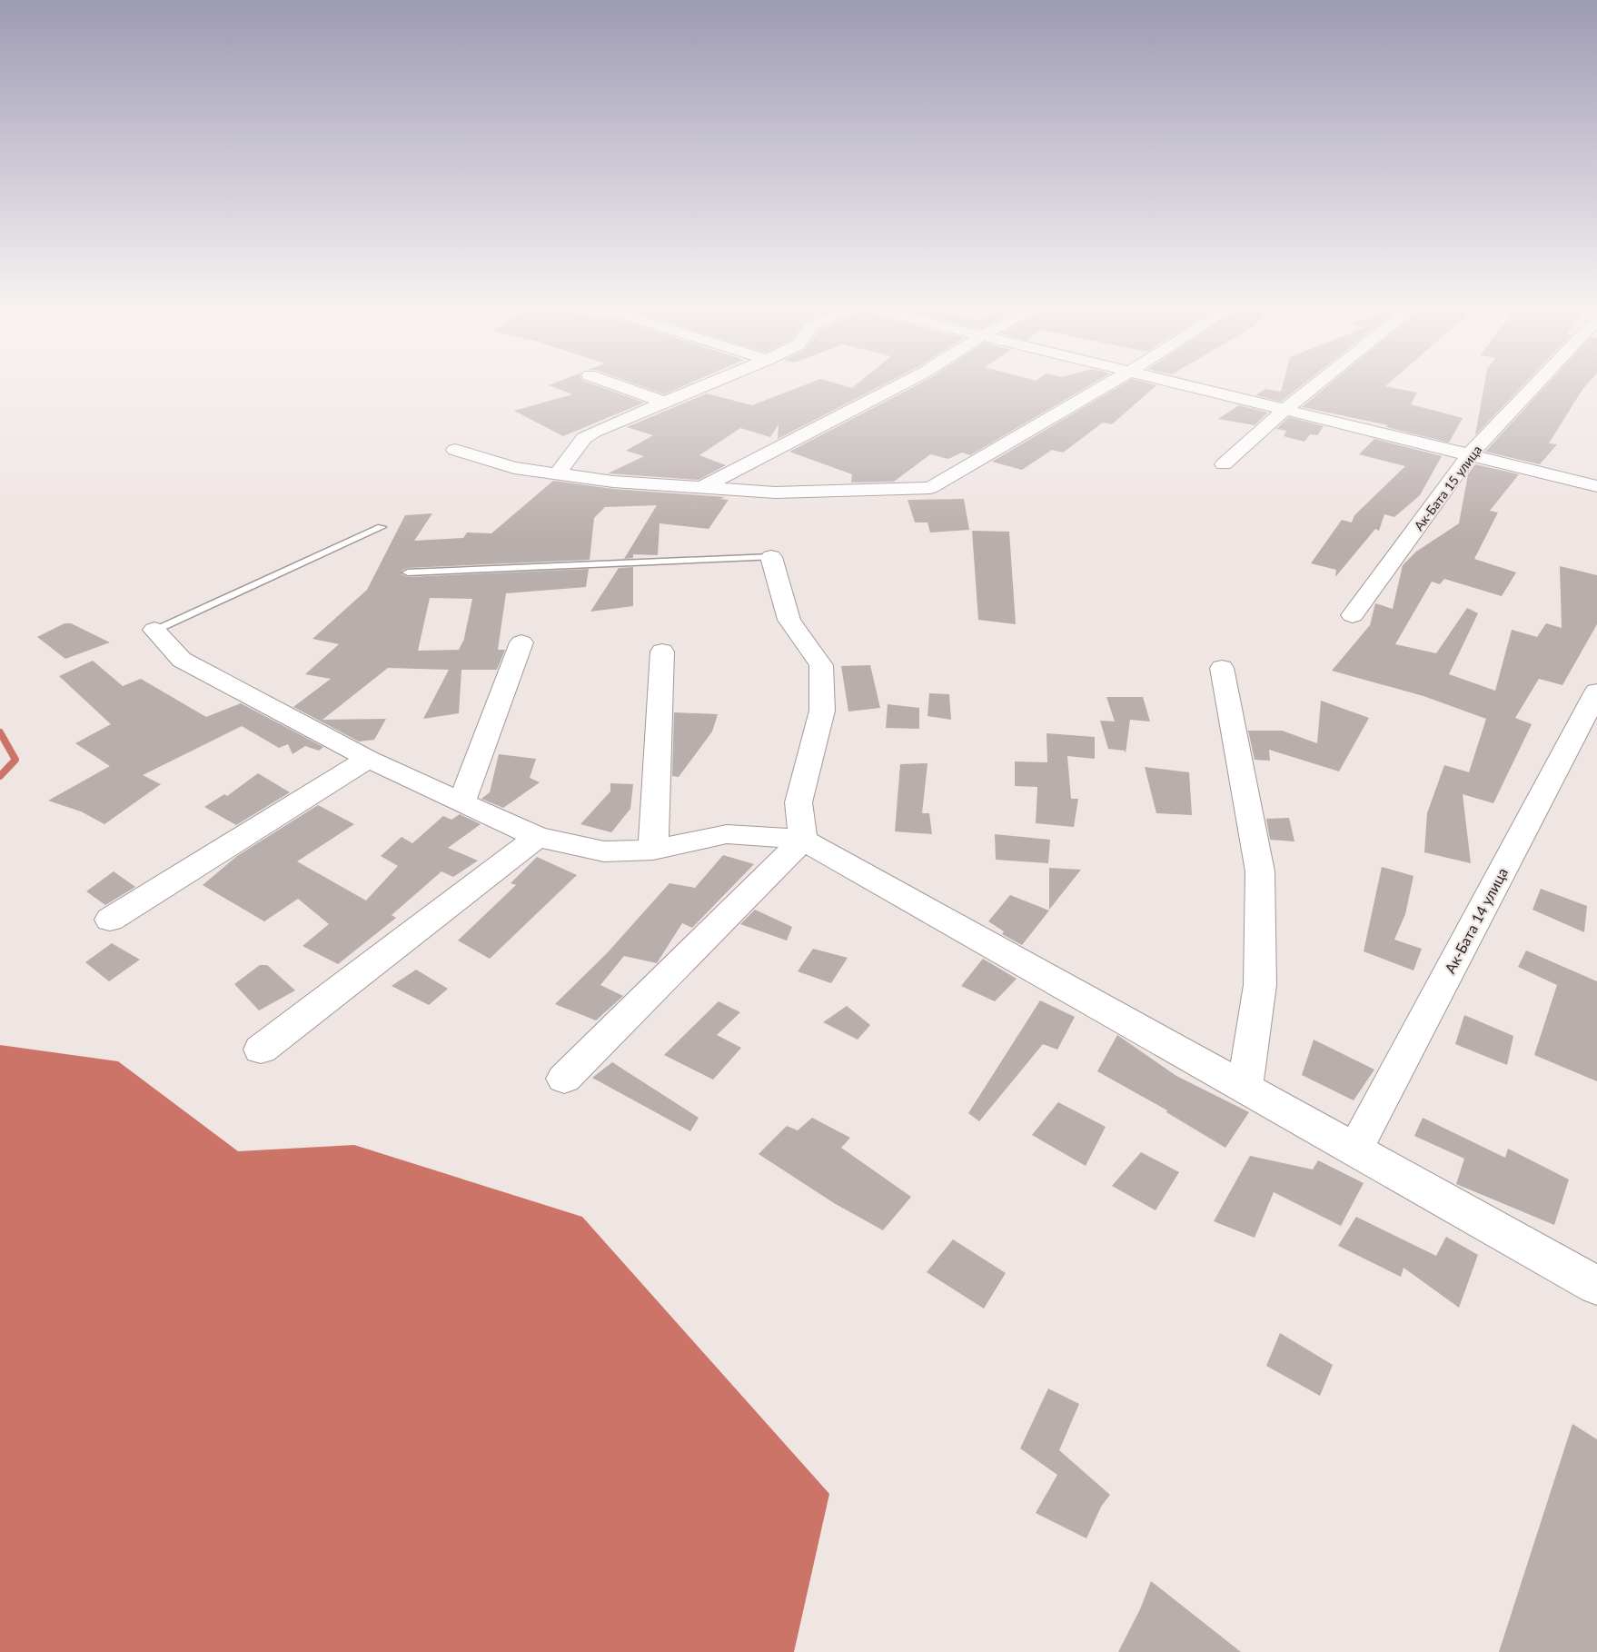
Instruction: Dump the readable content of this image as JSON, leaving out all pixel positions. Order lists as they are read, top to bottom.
{
  "streets": {
    "street": ["Ак-Бата 15 улица", "Ак-Бата 14 улица"]
  }
}
